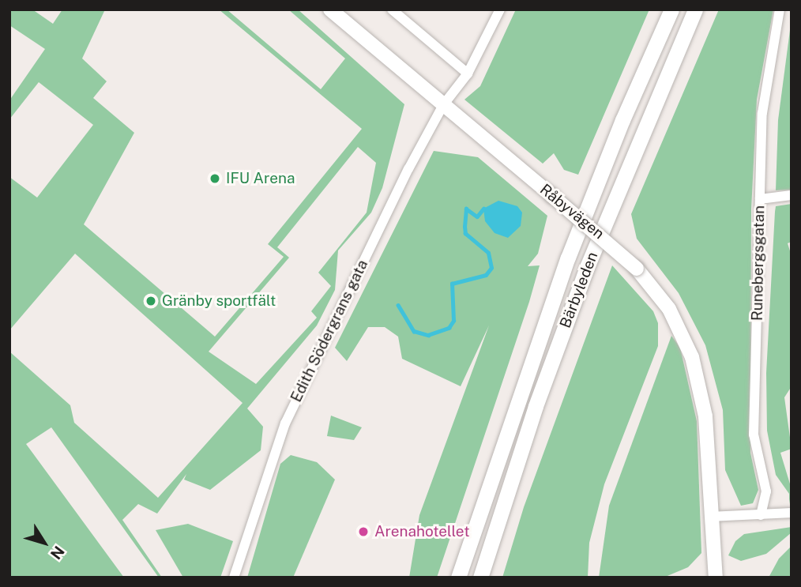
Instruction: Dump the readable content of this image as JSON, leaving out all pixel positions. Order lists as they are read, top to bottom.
{
  "streets": {
    "main road": ["Råbyvägen", "Bärbyleden"],
    "street": ["Runebergsgatan", "Edith Södergrans gata"]
  },
  "crossings": [
    ["Råbyvägen", "Edith Södergrans gata"]
  ],
  "places": ["IFU Arena", "Gränby sportfält", "Arenahotellet"],
  "north": "bottom right"
}
